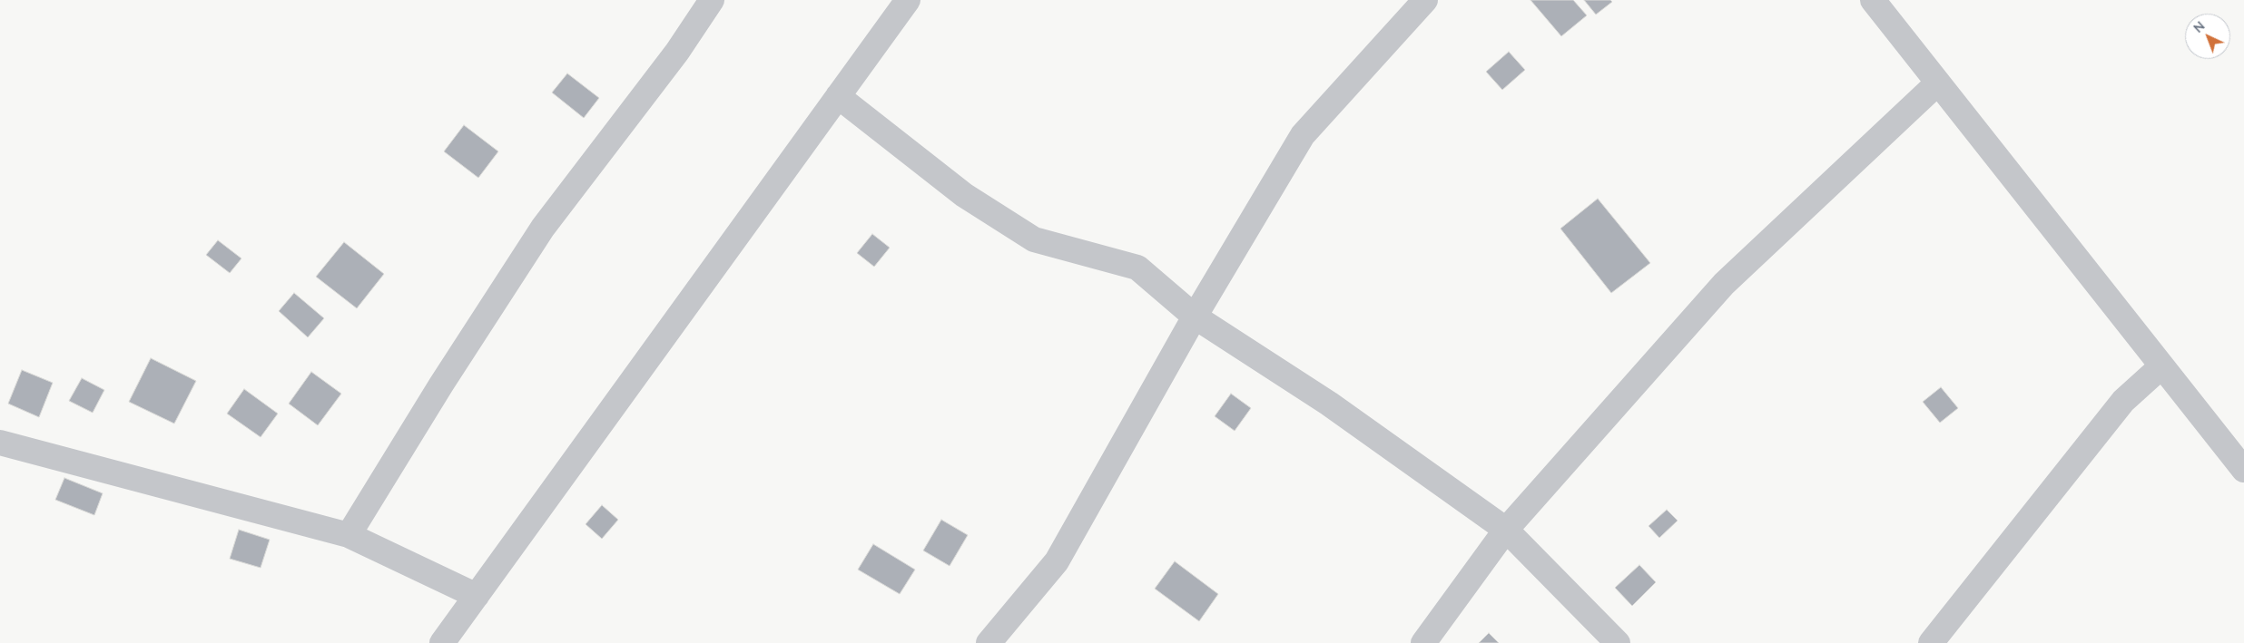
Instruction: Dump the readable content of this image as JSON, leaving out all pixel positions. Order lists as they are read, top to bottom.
{
  "north": "top left"
}
